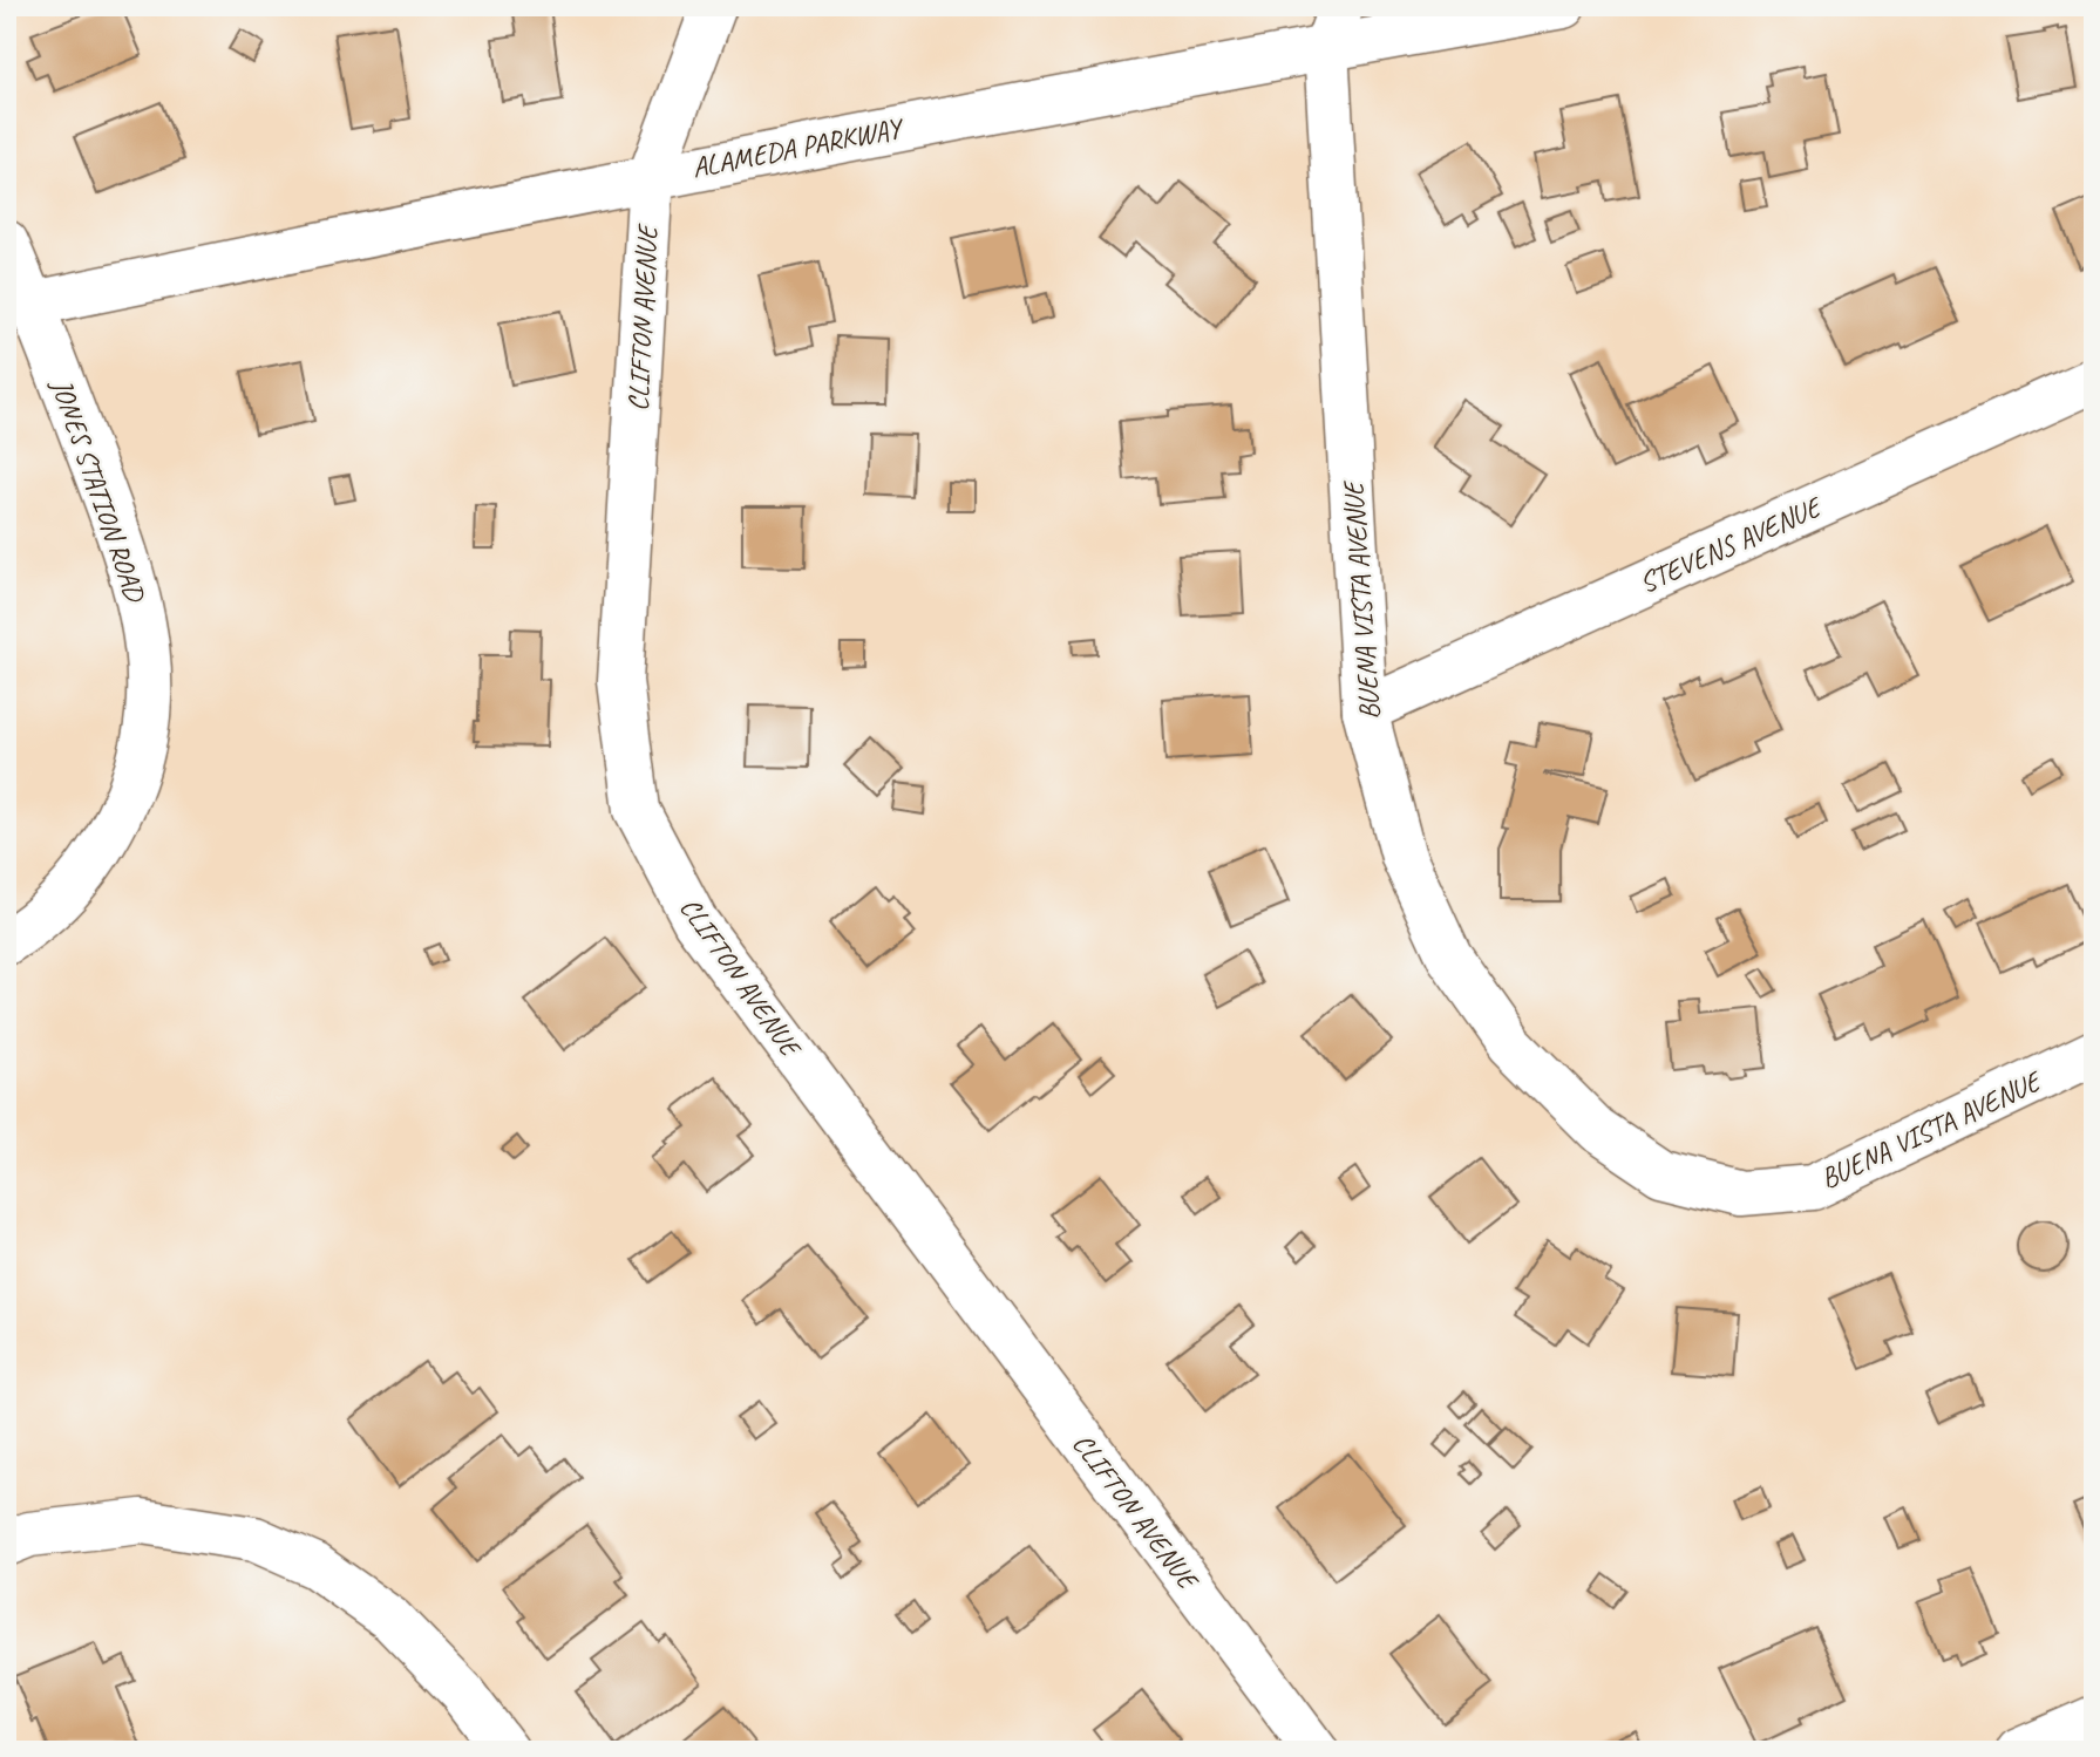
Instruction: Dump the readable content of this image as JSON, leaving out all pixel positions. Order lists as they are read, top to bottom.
{
  "streets": {
    "street": [
      "ALAMEDA PARKWAY",
      "CLIFTON AVENUE",
      "JONES STATION ROAD",
      "STEVENS AVENUE",
      "BUENA VISTA AVENUE"
    ]
  },
  "crossings": [
    ["ALAMEDA PARKWAY", "CLIFTON AVENUE"],
    ["ALAMEDA PARKWAY", "JONES STATION ROAD"],
    ["ALAMEDA PARKWAY", "BUENA VISTA AVENUE"],
    ["STEVENS AVENUE", "BUENA VISTA AVENUE"]
  ]
}
